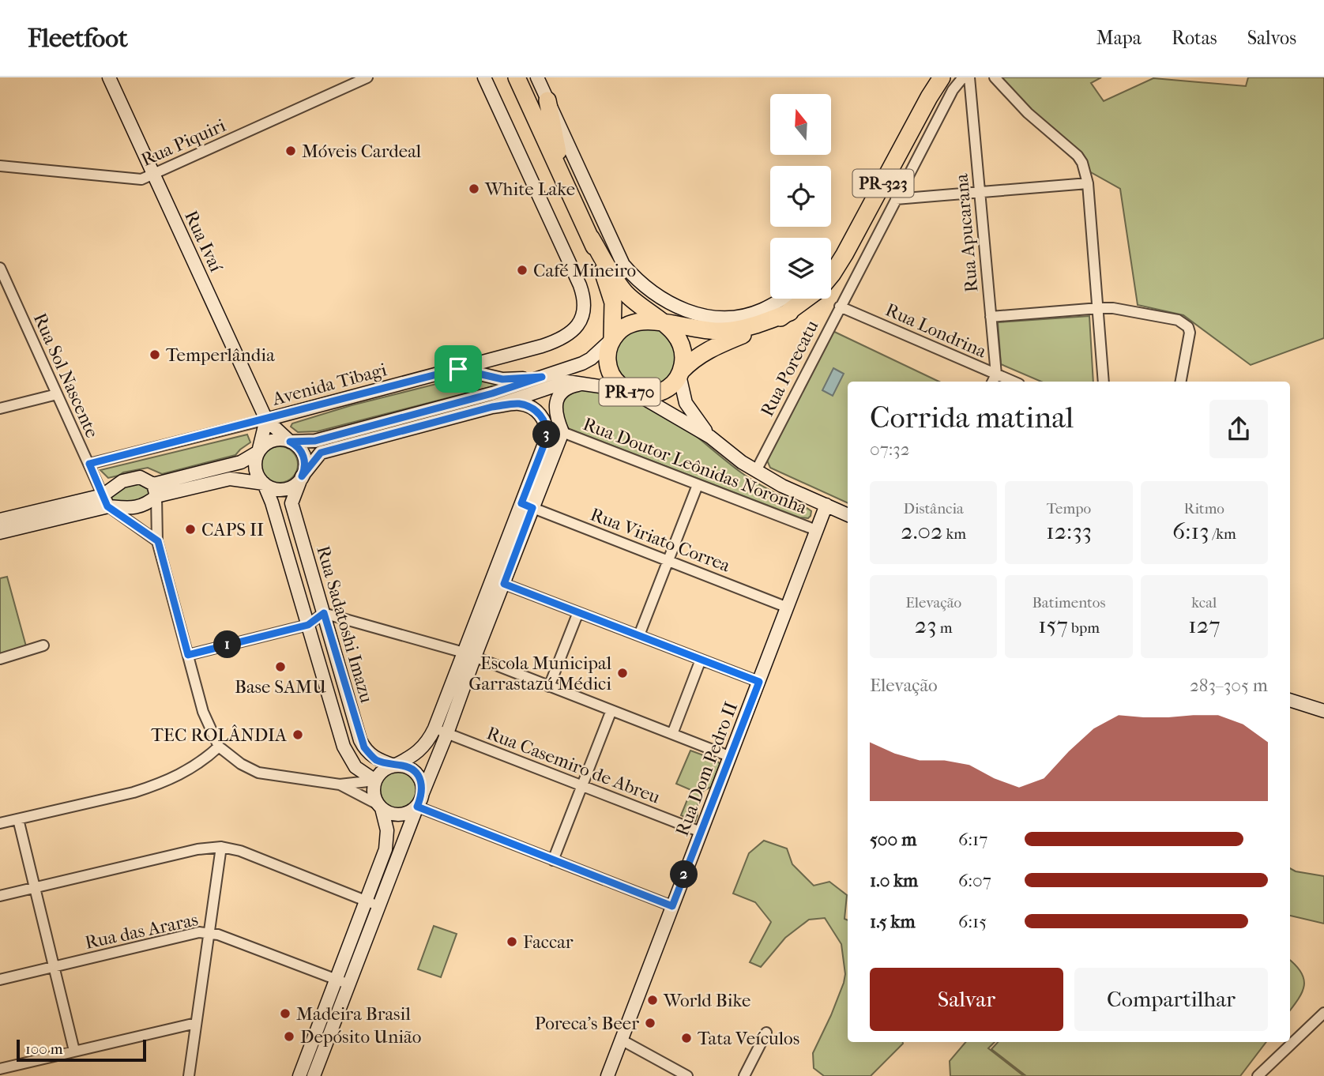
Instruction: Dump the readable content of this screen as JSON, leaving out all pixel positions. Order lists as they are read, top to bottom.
{
  "streets": {
    "highway": ["PR-323", "PR-170"],
    "street": [
      "Rua Piquiri",
      "Rua Apucarana",
      "Rua Ivaí",
      "Rua Londrina",
      "Rua Porecatu",
      "Rua Sol Nascente",
      "Avenida Tibagi",
      "Rua Doutor Leônidas Noronha",
      "Rua Viriato Correa",
      "Rua Sadatoshi Imazu",
      "Rua Casemiro de Abreu",
      "Rua Dom Pedro II",
      "Rua das Araras"
    ]
  },
  "crossings": [
    ["Rua Piquiri", "Rua Ivaí"],
    ["PR-323", "PR-170"],
    ["Rua Apucarana", "Rua Londrina"],
    ["Rua Ivaí", "Avenida Tibagi"],
    ["Rua Ivaí", "Rua Sadatoshi Imazu"],
    ["Rua Londrina", "Rua Porecatu"],
    ["Rua Sol Nascente", "Avenida Tibagi"],
    ["Rua Doutor Leônidas Noronha", "Rua Dom Pedro II"],
    ["Rua Viriato Correa", "Rua Dom Pedro II"],
    ["Rua Casemiro de Abreu", "Rua Dom Pedro II"]
  ],
  "places": [
    "Móveis Cardeal",
    "White Lake",
    "Café Mineiro",
    "Temperlândia",
    "CAPS II",
    "Base SAMU",
    "Escola Municipal Garrastazú Médici",
    "TEC ROLÂNDIA",
    "Faccar",
    "World Bike",
    "Madeira Brasil",
    "Poreca's Beer",
    "Depósito União",
    "Tata Veículos"
  ],
  "scale_bar": "100 m",
  "north": "top",
  "page": {
    "header": "Fleetfoot",
    "nav": ["Mapa", "Rotas", "Salvos"],
    "heading": ["Corrida matinal", "07:32"],
    "pins": ["3", "1", "2"],
    "stats": [
      ["Distância", "2.02 km"],
      ["Tempo", "12:33"],
      ["Ritmo", "6:13 /km"],
      ["Elevação", "23 m"],
      ["Batimentos", "157 bpm"],
      ["kcal", "127"]
    ],
    "chart": ["Elevação", "283–305 m"],
    "list": [
      {
        "name": "500 m",
        "note": "6:17"
      },
      {
        "name": "1.0 km",
        "note": "6:07"
      },
      {
        "name": "1.5 km",
        "note": "6:15"
      }
    ],
    "buttons": ["Salvar", "Compartilhar"],
    "scale": "100 m"
  }
}
